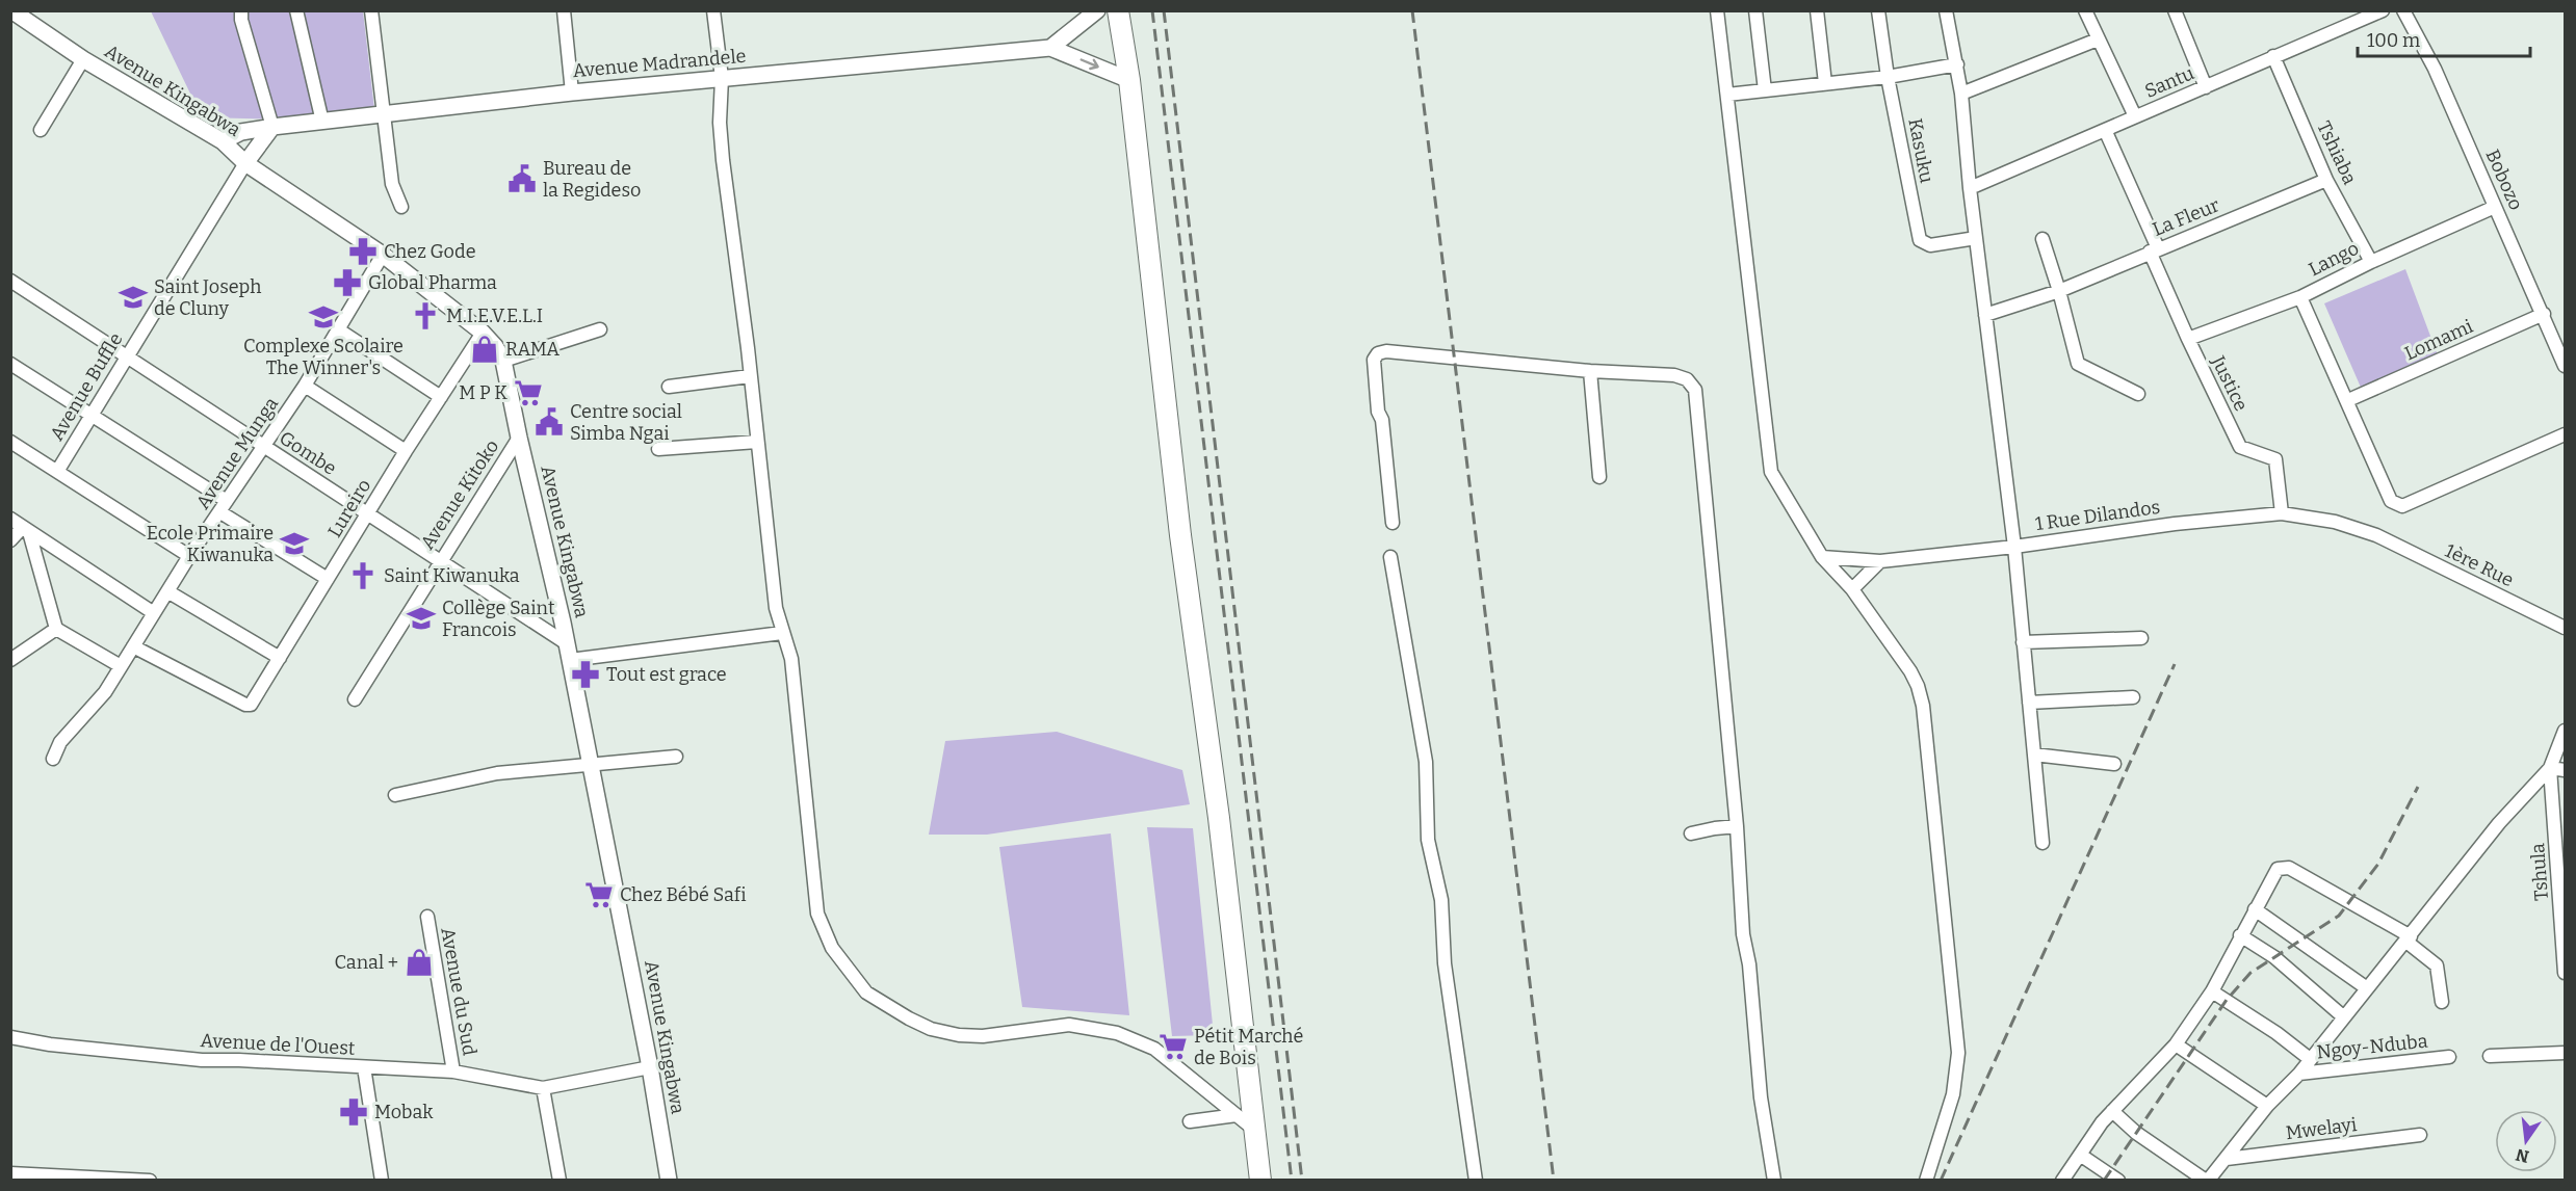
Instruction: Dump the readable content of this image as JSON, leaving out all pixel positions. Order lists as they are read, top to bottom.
{
  "streets": {
    "street": [
      "Avenue Madrandele",
      "Santu",
      "Avenue Kingabwa",
      "Kasuku",
      "Tshiaba",
      "Bobozo",
      "La Fleur",
      "Lango",
      "Lomami",
      "Justice",
      "Avenue Buffle",
      "Avenue Munga",
      "Gombe",
      "Avenue Kitoko",
      "Lureiro",
      "1 Rue Dilandos",
      "1ère Rue",
      "Tshula",
      "Avenue du Sud",
      "Avenue de l'Ouest",
      "Ngoy-Nduba",
      "Mwelayi"
    ]
  },
  "crossings": [
    ["Avenue Madrandele", "Avenue Kingabwa"],
    ["Santu", "Tshiaba"],
    ["Santu", "Justice"],
    ["Avenue Kingabwa", "Avenue Buffle"],
    ["Avenue Kingabwa", "Avenue Munga"],
    ["Avenue Kingabwa", "Gombe"],
    ["Avenue Kingabwa", "Avenue Kitoko"],
    ["Avenue Kingabwa", "Lureiro"],
    ["Avenue Kingabwa", "Avenue de l'Ouest"],
    ["Tshiaba", "La Fleur"],
    ["Tshiaba", "Lango"],
    ["Bobozo", "Lango"],
    ["Bobozo", "Lomami"],
    ["La Fleur", "Justice"],
    ["Lango", "Justice"],
    ["Justice", "1 Rue Dilandos"],
    ["Avenue Buffle", "Gombe"],
    ["Avenue Munga", "Gombe"],
    ["Avenue Munga", "Lureiro"],
    ["Gombe", "Avenue Kitoko"],
    ["Gombe", "Lureiro"],
    ["1 Rue Dilandos", "1ère Rue"],
    ["Avenue du Sud", "Avenue de l'Ouest"]
  ],
  "places": {
    "public building": ["Bureau de la Regideso", "Centre social Simba Ngai"],
    "pharmacy": [
      "Chez Gode",
      "Global Pharma",
      "Tout est grace",
      "Mobak"
    ],
    "school or university": [
      "Saint Joseph de Cluny",
      "Complexe Scolaire The Winner's",
      "Ecole Primaire Kiwanuka",
      "Collège Saint Francois"
    ],
    "church": ["M.I.E.V.E.L.I", "Saint Kiwanuka"],
    "shop": ["RAMA", "Canal +"],
    "supermarket": ["M P K", "Chez Bébé Safi", "Pétit Marché de Bois"]
  },
  "scale_bar": "100 m",
  "north": "bottom"
}
